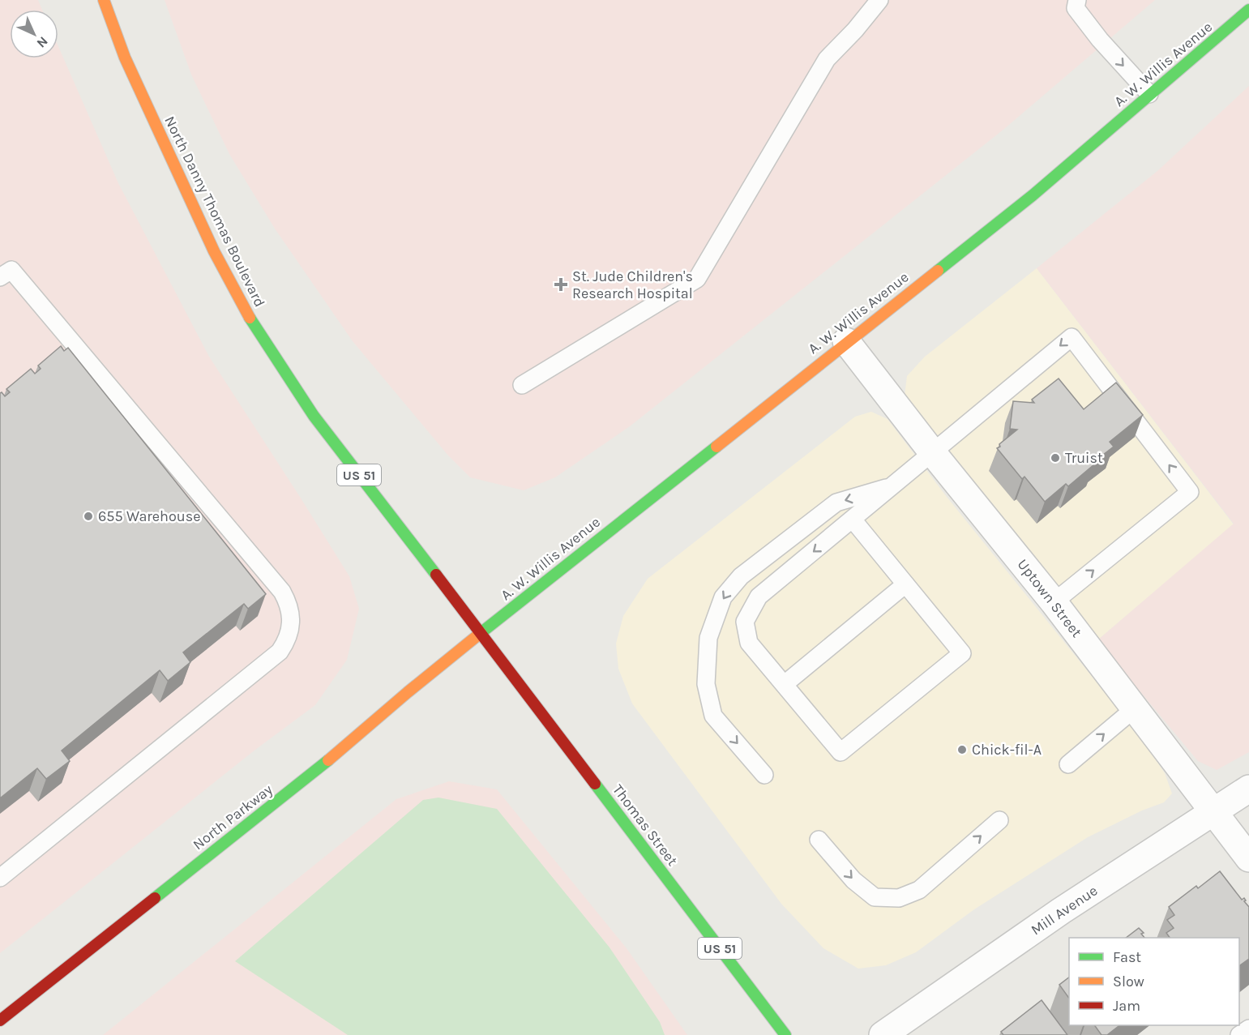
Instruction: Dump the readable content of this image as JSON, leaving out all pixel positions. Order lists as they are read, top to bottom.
{
  "streets": {
    "main road": [
      "A. W. Willis Avenue",
      "North Danny Thomas Boulevard",
      "US 51",
      "North Parkway",
      "Thomas Street"
    ],
    "street": ["Uptown Street", "Mill Avenue"]
  },
  "crossings": [
    ["A. W. Willis Avenue", "North Danny Thomas Boulevard"],
    ["A. W. Willis Avenue", "Uptown Street"],
    ["A. W. Willis Avenue", "North Parkway"],
    ["A. W. Willis Avenue", "Thomas Street"],
    ["North Danny Thomas Boulevard", "North Parkway"],
    ["North Danny Thomas Boulevard", "Thomas Street"],
    ["Uptown Street", "Mill Avenue"],
    ["North Parkway", "Thomas Street"]
  ],
  "places": {
    "health": ["St. Jude Children's Research Hospital"],
    "other": ["Truist", "655 Warehouse", "Chick-fil-A"]
  },
  "legend": ["Fast", "Slow", "Jam"],
  "north": "bottom right"
}
